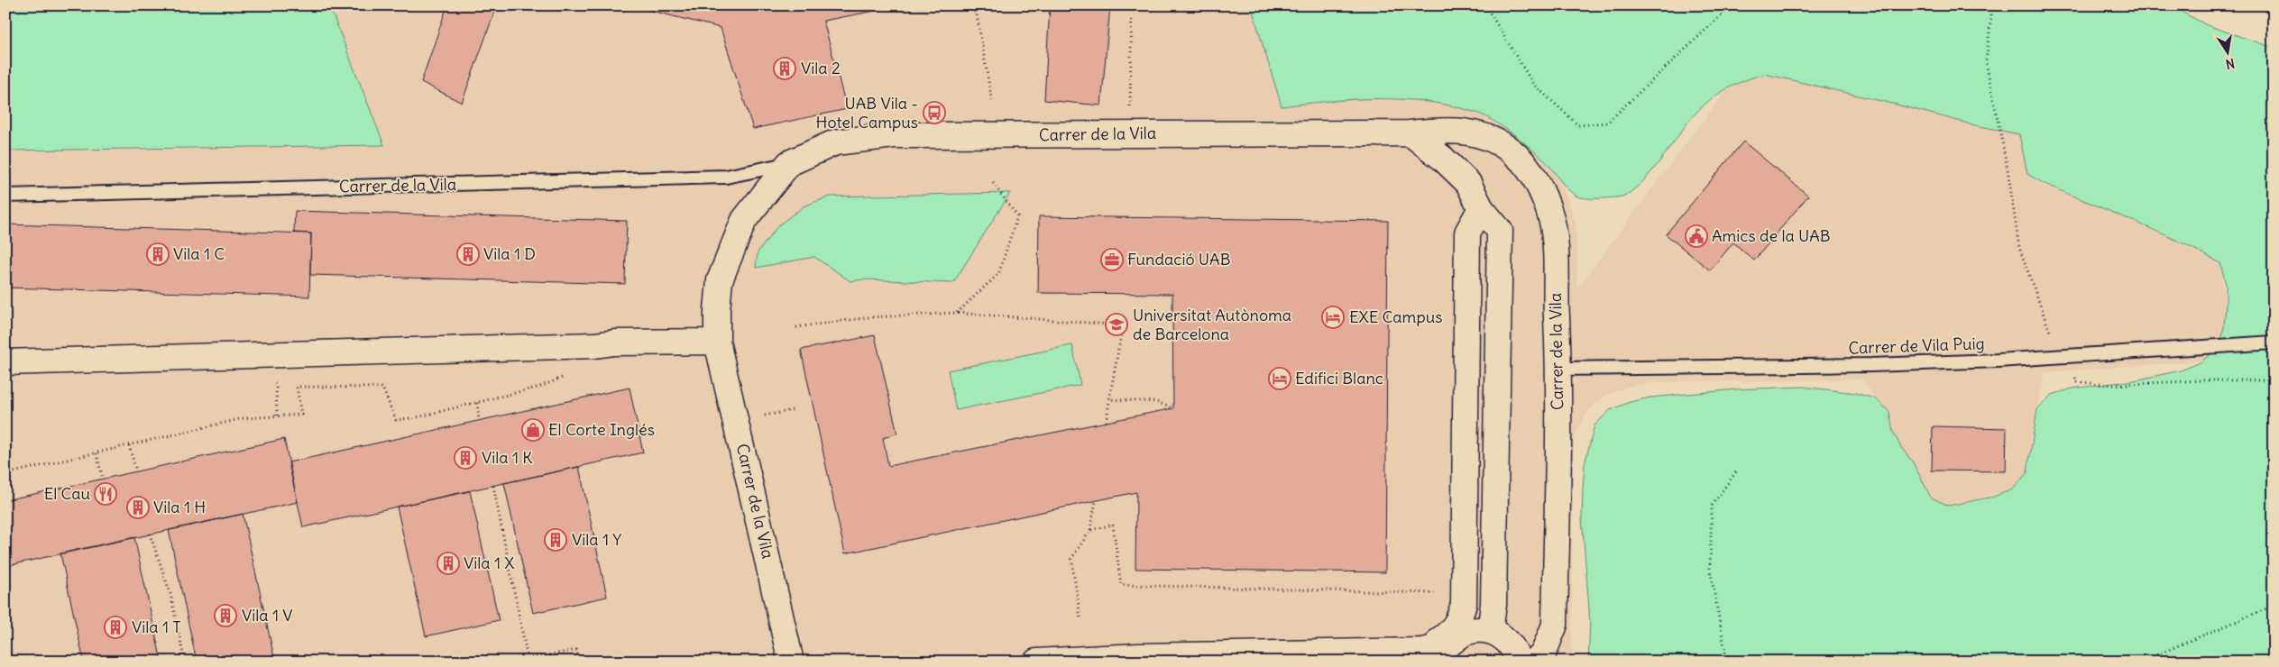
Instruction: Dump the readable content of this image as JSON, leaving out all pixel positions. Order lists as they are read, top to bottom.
{
  "streets": {
    "street": ["Carrer de la Vila"],
    "lane": ["Carrer de Vila Puig"]
  },
  "crossings": [
    ["Carrer de la Vila", "Carrer de Vila Puig"]
  ],
  "places": {
    "building": [
      "Vila 2",
      "Vila 1 C",
      "Vila 1 D",
      "Vila 1 K",
      "Vila 1 H",
      "Vila 1 Y",
      "Vila 1 X",
      "Vila 1 V",
      "Vila 1 T"
    ],
    "bus stop": ["UAB Vila - Hotel Campus"],
    "public building": ["Amics de la UAB"],
    "office": ["Fundació UAB"],
    "hotel": ["EXE Campus", "Edifici Blanc"],
    "school or university": ["Universitat Autònoma de Barcelona"],
    "shop": ["El Corte Inglés"],
    "restaurant": ["El Cau"]
  },
  "north": "bottom"
}
